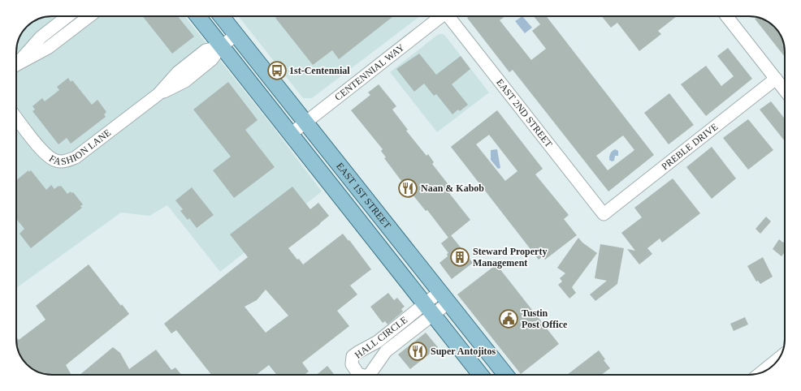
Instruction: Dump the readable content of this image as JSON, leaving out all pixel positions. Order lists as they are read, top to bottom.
{
  "streets": {
    "main road": ["EAST 1ST STREET"],
    "street": [
      "CENTENNIAL WAY",
      "EAST 2ND STREET",
      "FASHION LANE",
      "PREBLE DRIVE",
      "HALL CIRCLE"
    ]
  },
  "crossings": [
    ["CENTENNIAL WAY", "EAST 1ST STREET"],
    ["EAST 2ND STREET", "PREBLE DRIVE"],
    ["FASHION LANE", "EAST 1ST STREET"],
    ["EAST 1ST STREET", "HALL CIRCLE"]
  ],
  "places": {
    "bus stop": ["1st-Centennial"],
    "restaurant": ["Naan & Kabob", "Super Antojitos"],
    "building": ["Steward Property Management"],
    "public building": ["Tustin Post Office"]
  }
}
